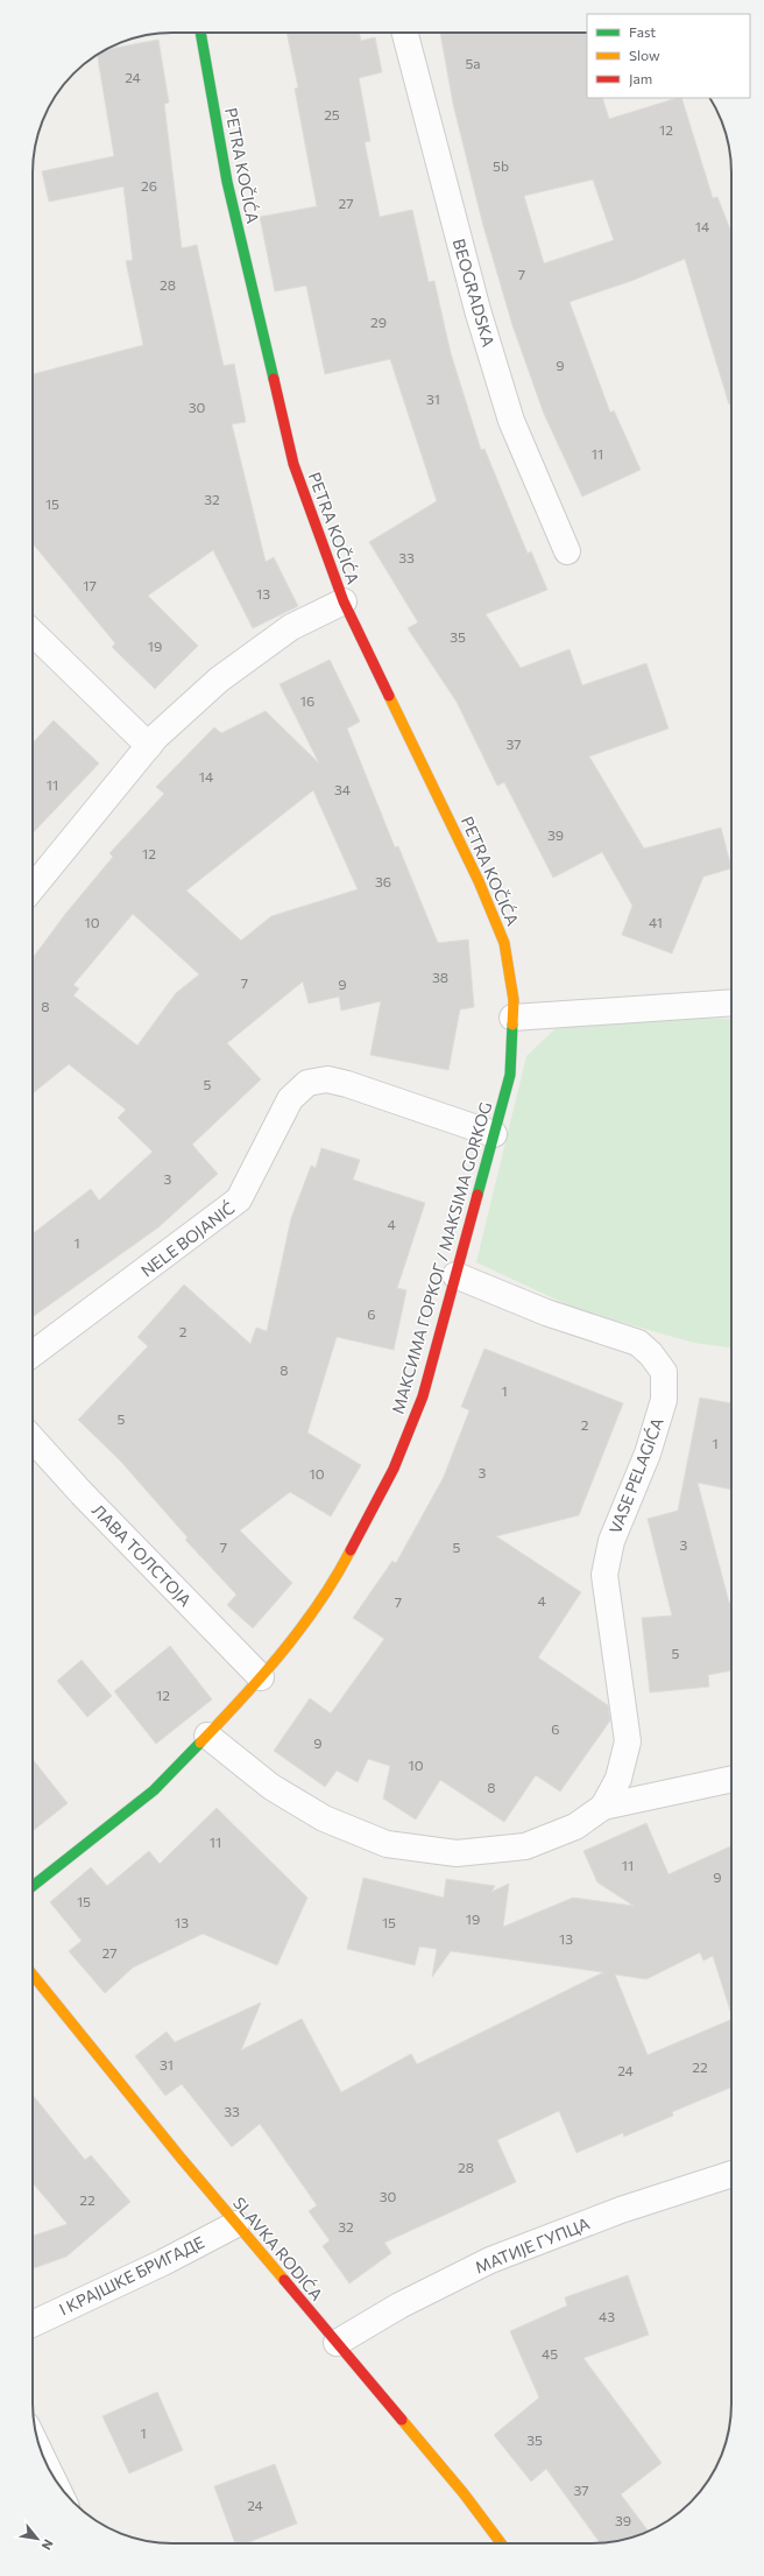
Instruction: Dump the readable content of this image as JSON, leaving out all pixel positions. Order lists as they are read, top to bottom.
{
  "streets": {
    "street": [
      "PETRA KOČIĆA",
      "BEOGRADSKA",
      "NELE BOJANIĆ",
      "МАКСИМА ГОРКОГ / MAKSIMA GORKOG",
      "VASE PELAGIĆA",
      "ЛАВА ТОЛСТОЈА",
      "МАТИЈЕ ГУПЦА",
      "SLAVKA RODIĆA",
      "I КРАЈШКЕ БРИГАДЕ"
    ]
  },
  "crossings": [
    ["PETRA KOČIĆA", "МАКСИМА ГОРКОГ / MAKSIMA GORKOG"],
    ["NELE BOJANIĆ", "МАКСИМА ГОРКОГ / MAKSIMA GORKOG"],
    ["МАКСИМА ГОРКОГ / MAKSIMA GORKOG", "VASE PELAGIĆA"],
    ["МАКСИМА ГОРКОГ / MAKSIMA GORKOG", "ЛАВА ТОЛСТОЈА"],
    ["МАТИЈЕ ГУПЦА", "SLAVKA RODIĆA"],
    ["SLAVKA RODIĆA", "I КРАЈШКЕ БРИГАДЕ"]
  ],
  "house_numbers": [
    "5a",
    "24",
    "25",
    "12",
    "5b",
    "26",
    "27",
    "14",
    "7",
    "28",
    "29",
    "9",
    "31",
    "30",
    "11",
    "32",
    "15",
    "33",
    "17",
    "13",
    "35",
    "19",
    "16",
    "37",
    "14",
    "11",
    "34",
    "39",
    "12",
    "36",
    "10",
    "41",
    "38",
    "7",
    "9",
    "8",
    "5",
    "3",
    "4",
    "1",
    "6",
    "2",
    "8",
    "1",
    "5",
    "2",
    "1",
    "3",
    "10",
    "3",
    "7",
    "5",
    "4",
    "7",
    "5",
    "12",
    "6",
    "9",
    "10",
    "8",
    "11",
    "11",
    "9",
    "15",
    "19",
    "13",
    "15",
    "13",
    "27",
    "31",
    "22",
    "24",
    "33",
    "28",
    "30",
    "22",
    "32",
    "43",
    "45",
    "1",
    "35",
    "37",
    "24",
    "39"
  ],
  "legend": ["Fast", "Slow", "Jam"],
  "north": "bottom right"
}
